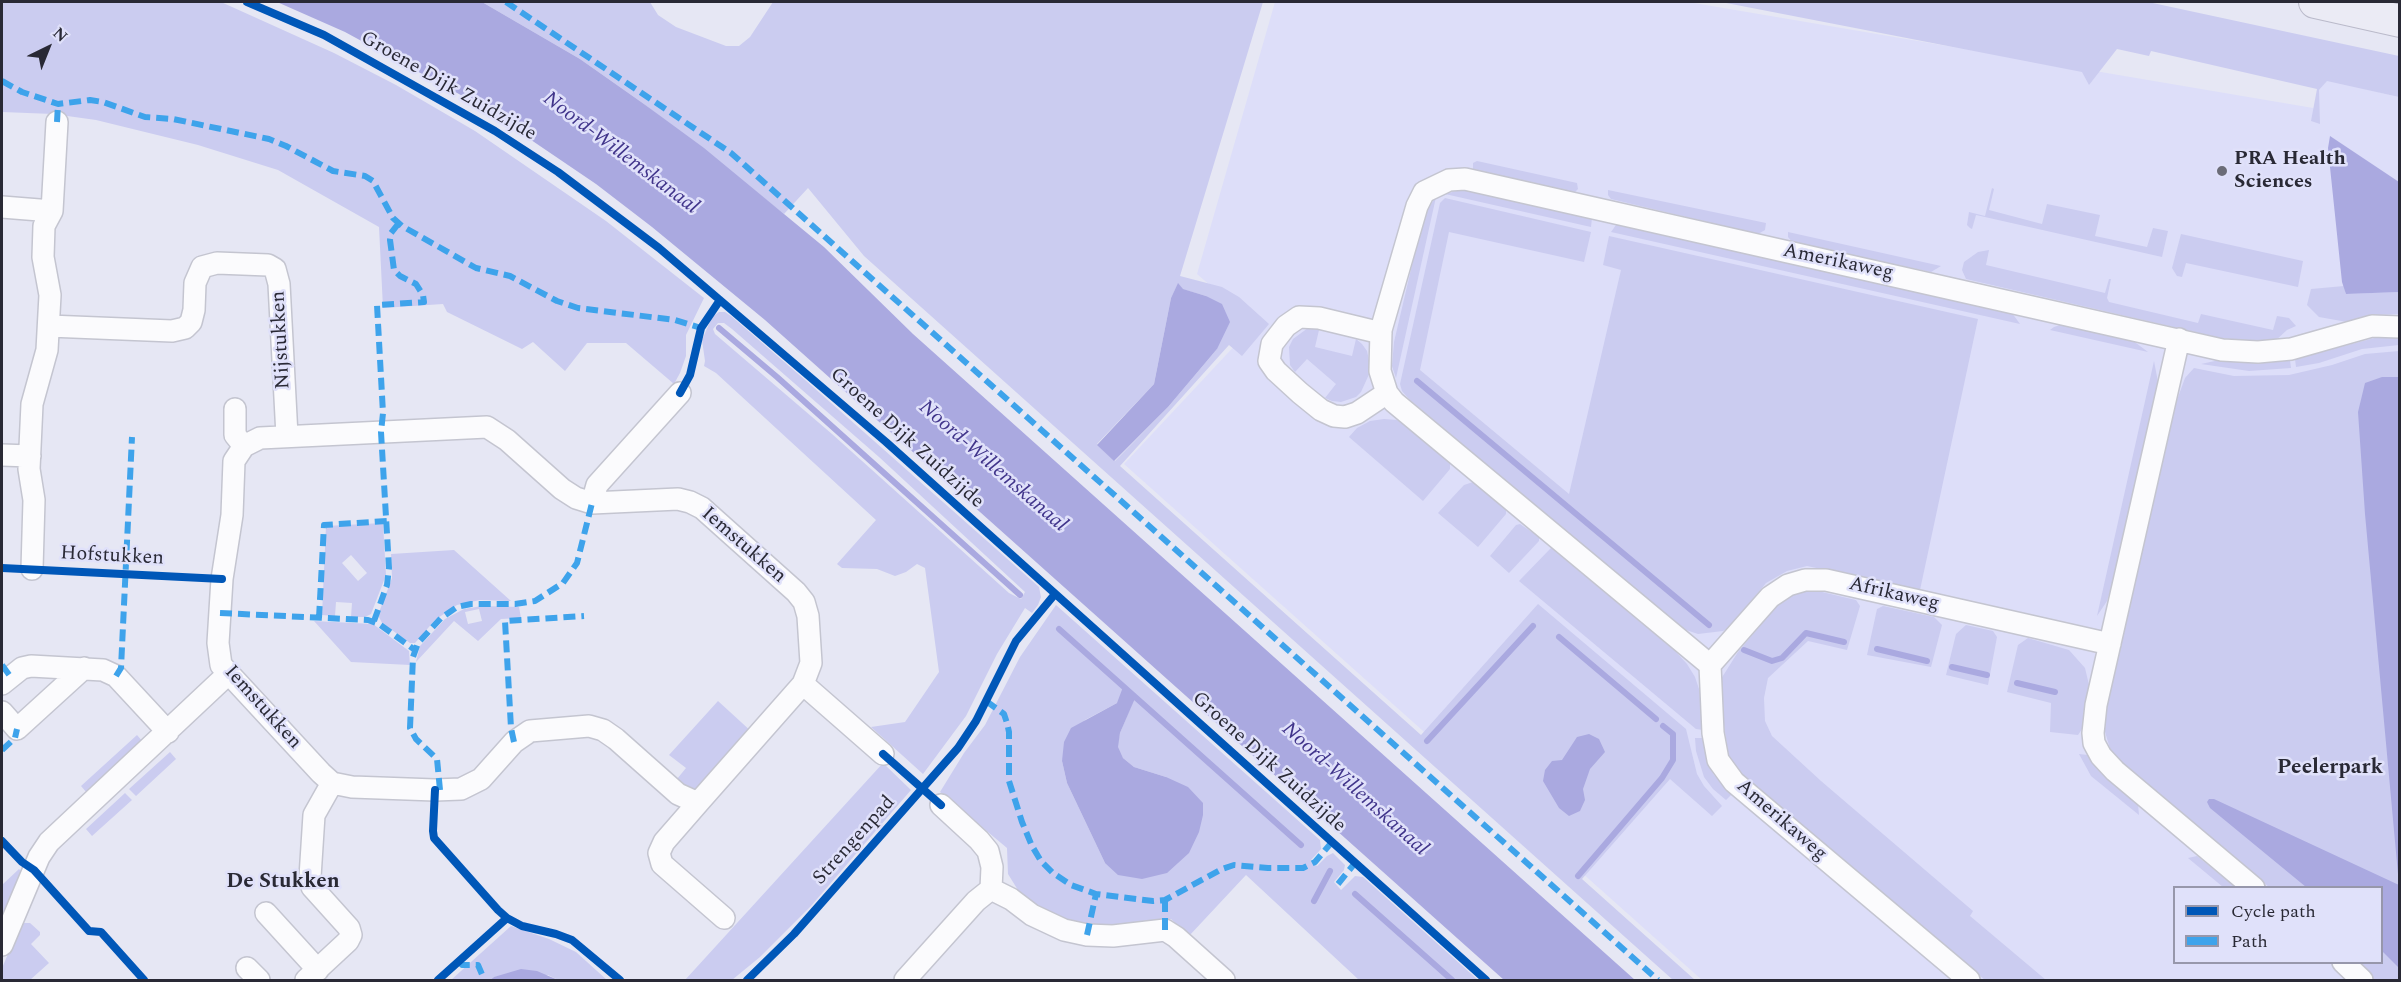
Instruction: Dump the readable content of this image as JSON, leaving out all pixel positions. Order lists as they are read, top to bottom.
{
  "streets": {
    "street": [
      "Amerikaweg",
      "Nijstukken",
      "Iemstukken",
      "Afrikaweg"
    ],
    "cycle path": ["Groene Dijk Zuidzijde", "Hofstukken", "Strengenpad"]
  },
  "crossings": [
    ["Amerikaweg", "Afrikaweg"],
    ["Nijstukken", "Iemstukken"]
  ],
  "districts": ["Peelerpark", "De Stukken"],
  "water": ["Noord-Willemskanaal"],
  "places": ["PRA Health Sciences"],
  "legend": ["Cycle path", "Path"],
  "north": "top right"
}
